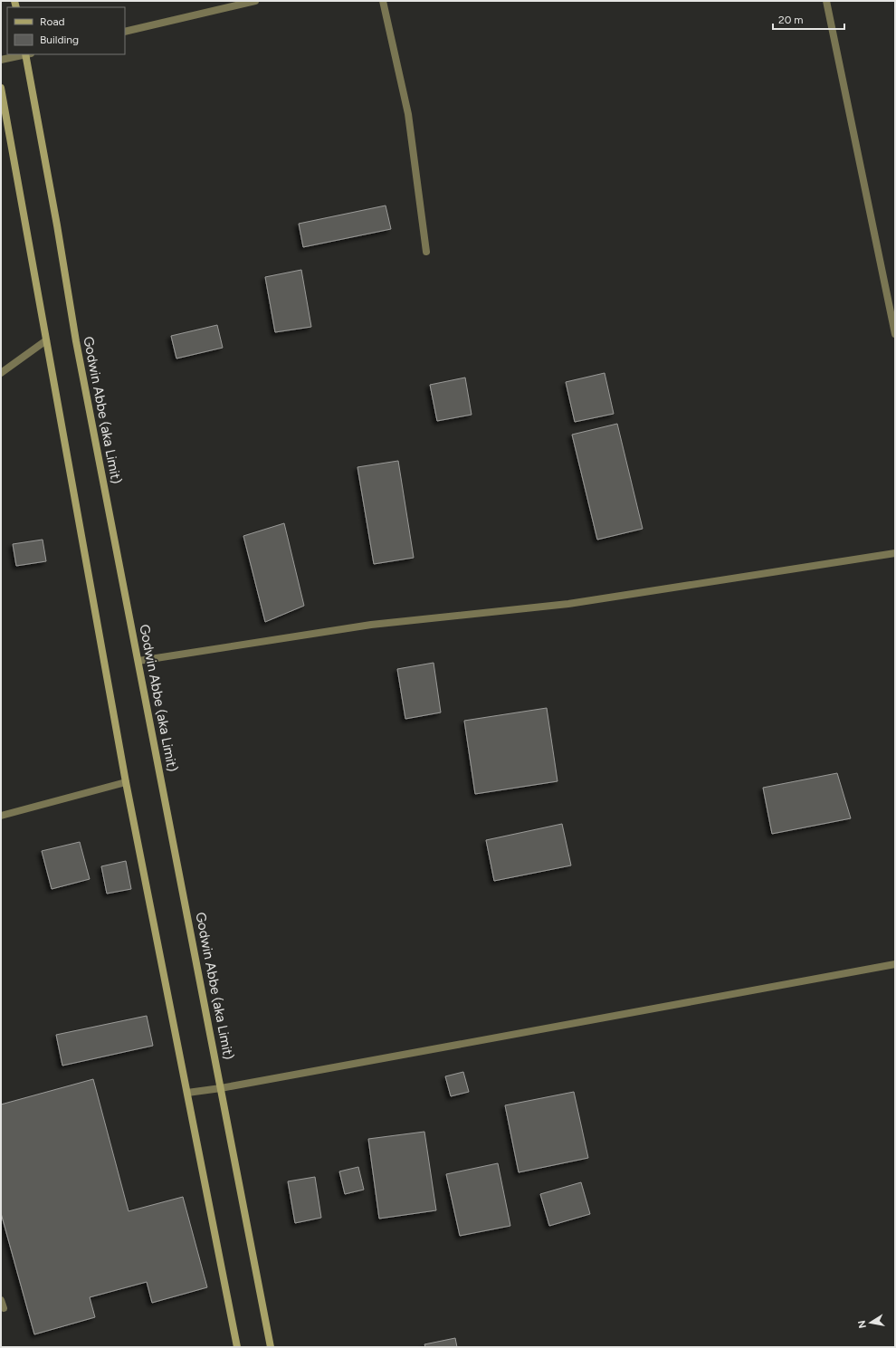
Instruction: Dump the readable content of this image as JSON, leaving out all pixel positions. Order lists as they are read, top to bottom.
{
  "streets": {
    "street": ["Godwin Abbe (aka Limit)"]
  },
  "legend": ["Road", "Building"],
  "scale_bar": "20 m",
  "north": "left"
}
